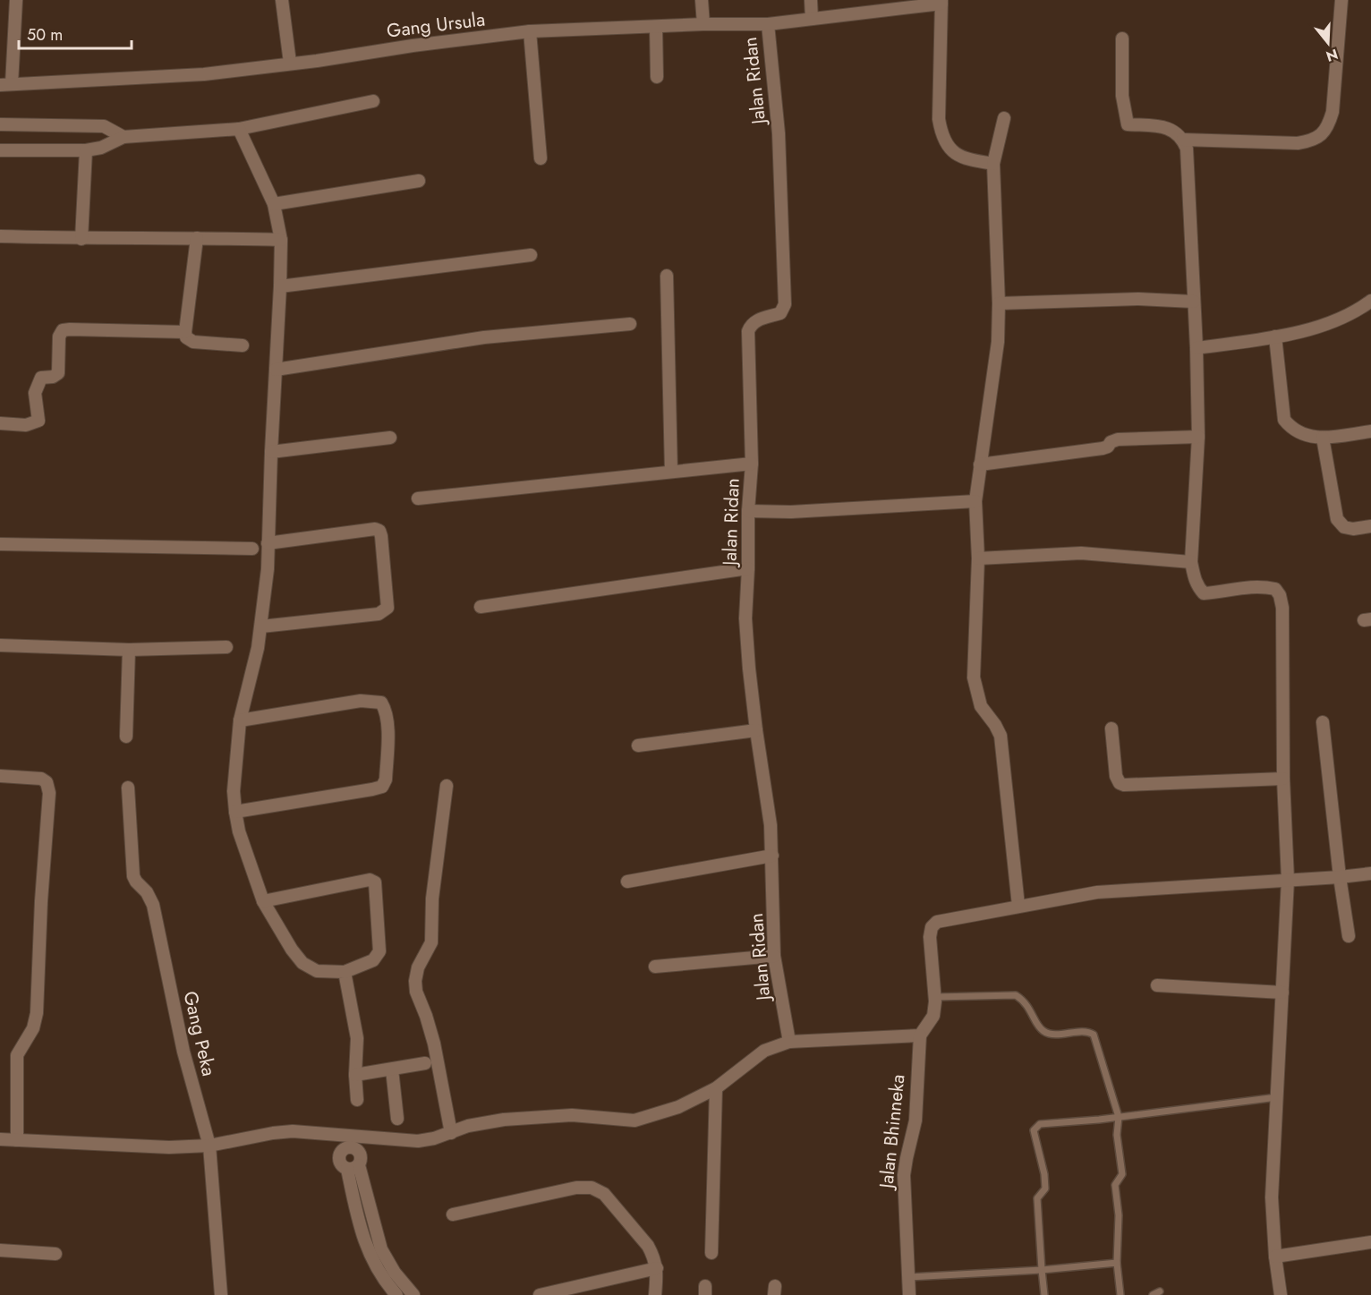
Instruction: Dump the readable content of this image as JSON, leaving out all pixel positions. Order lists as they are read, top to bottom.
{
  "streets": {
    "street": [
      "Gang Ursula",
      "Jalan Ridan",
      "Gang Peka",
      "Jalan Bhinneka"
    ]
  },
  "crossings": [
    ["Gang Ursula", "Jalan Ridan"]
  ],
  "scale_bar": "50 m",
  "north": "bottom"
}
